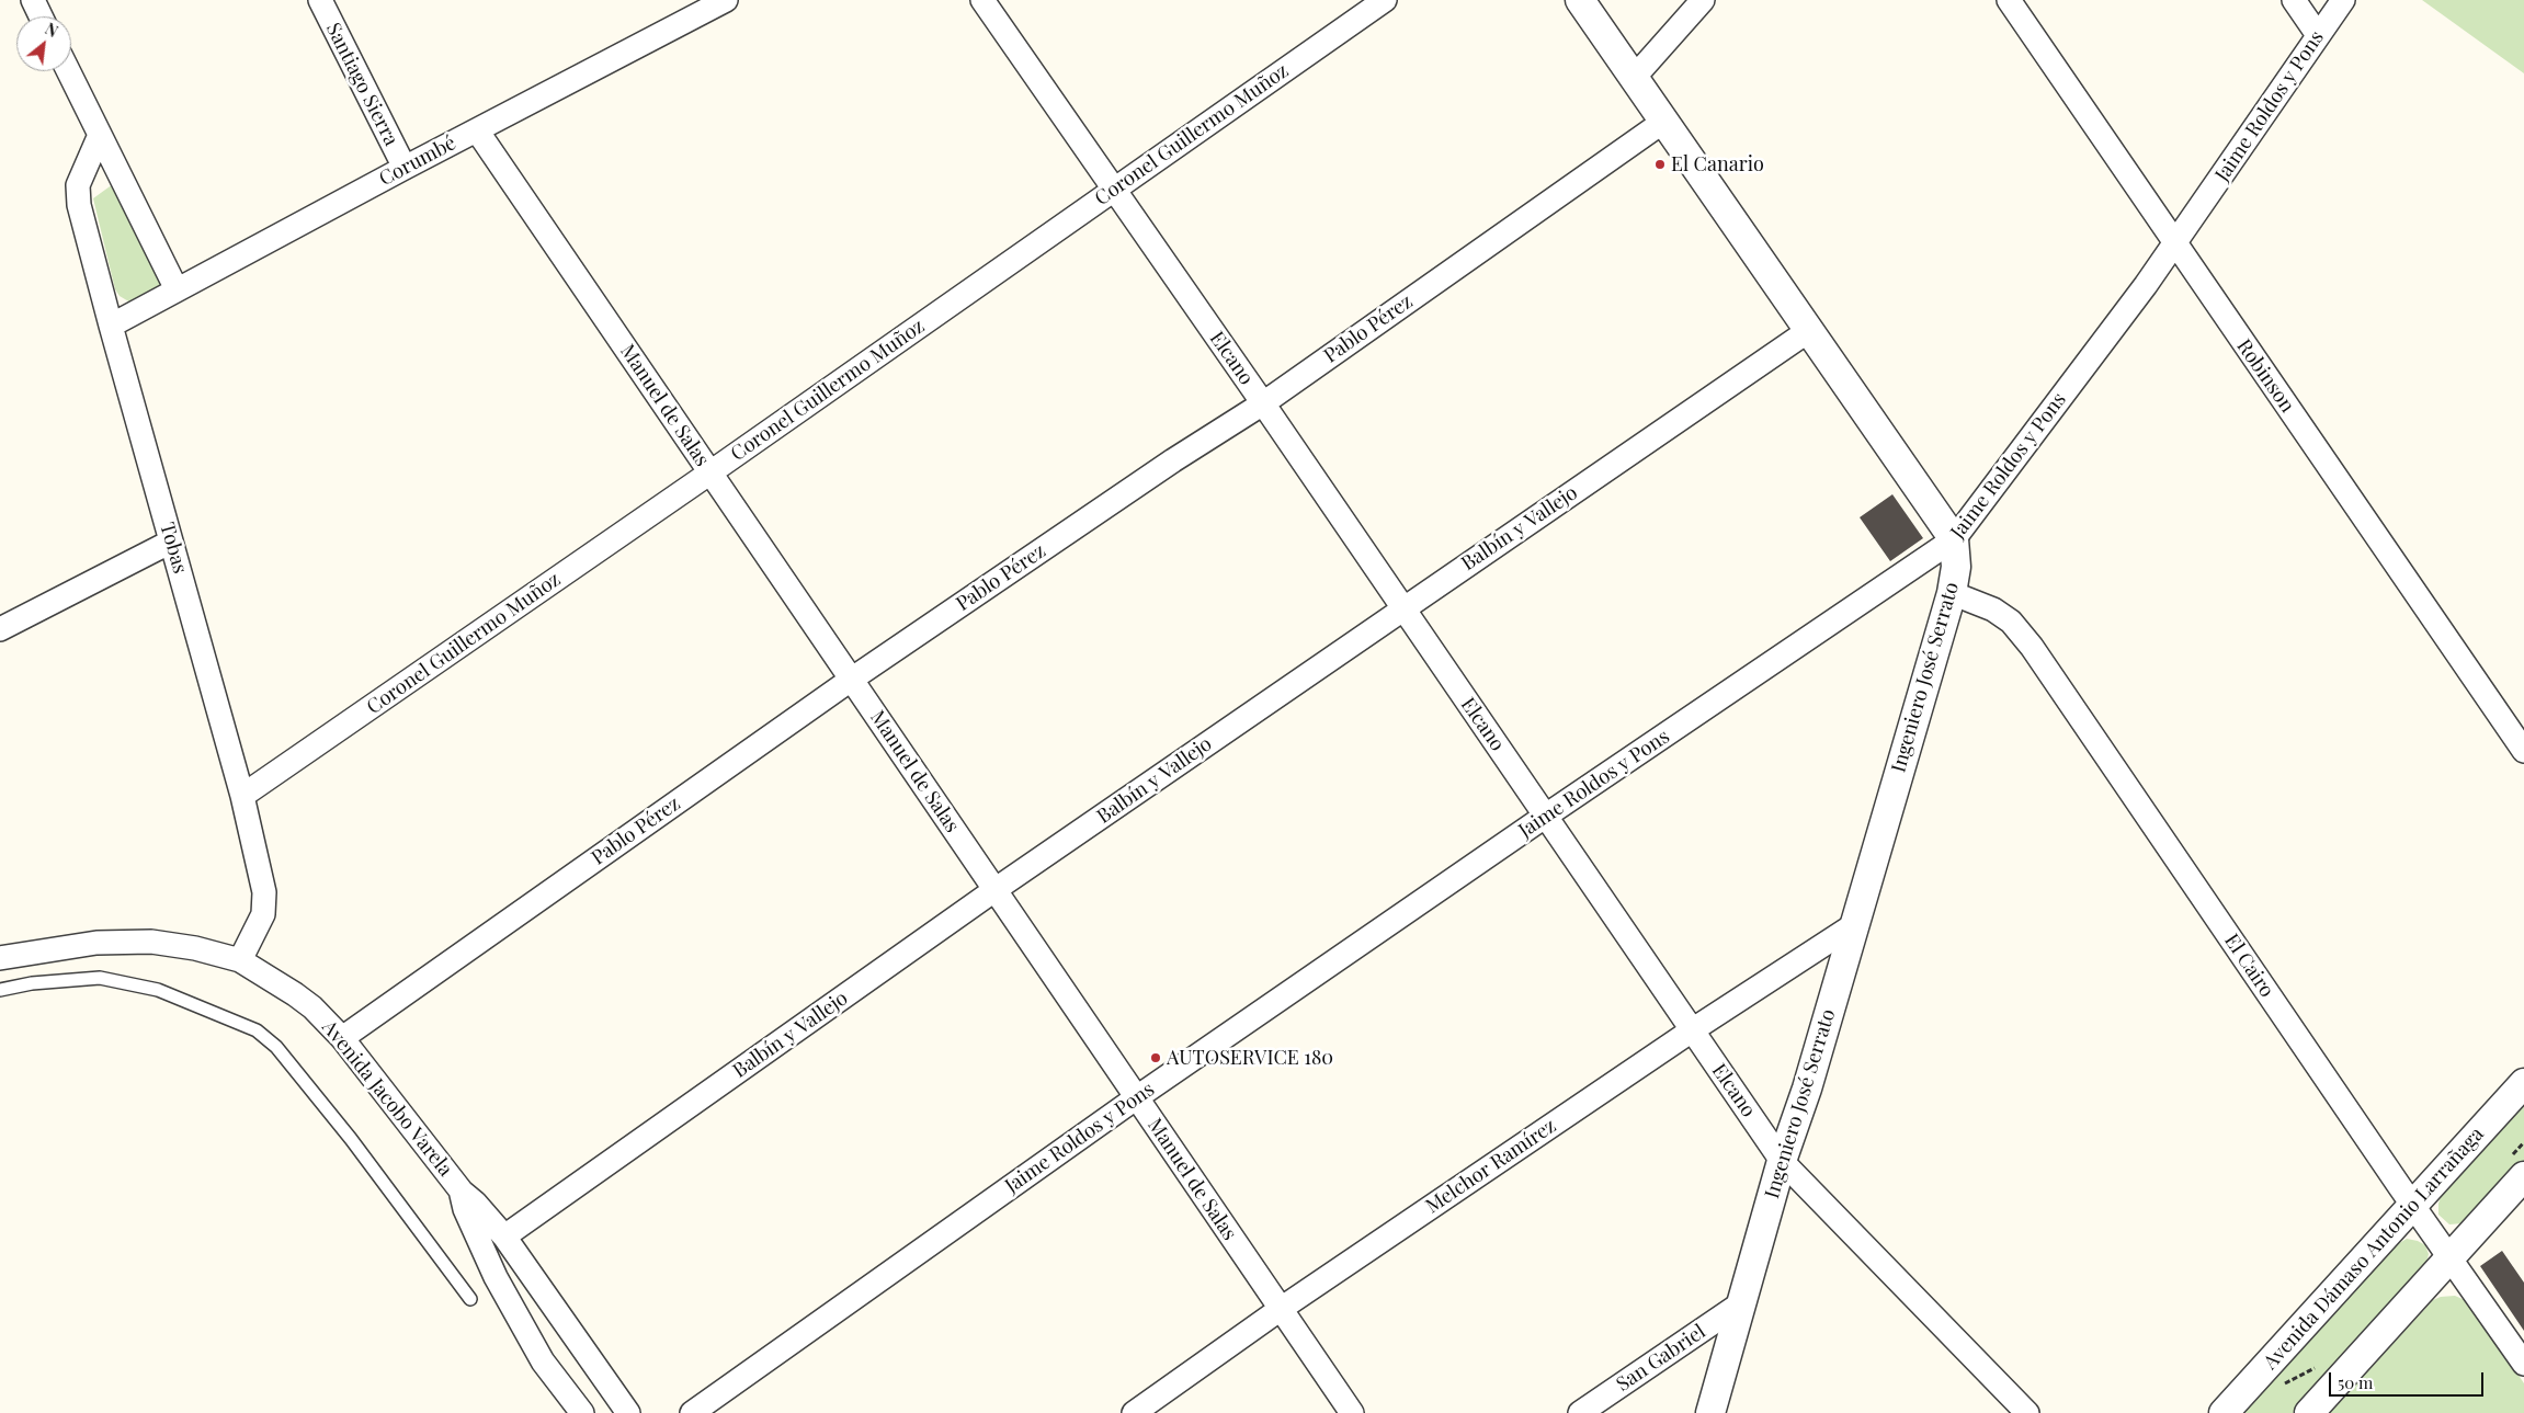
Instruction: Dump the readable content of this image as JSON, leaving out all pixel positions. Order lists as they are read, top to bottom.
{
  "streets": {
    "street": [
      "Santiago Sierra",
      "Jaime Roldos y Pons",
      "Coronel Guillermo Muñoz",
      "Corumbé",
      "Pablo Pérez",
      "Elcano",
      "Robinson",
      "Manuel de Salas",
      "Balbín y Vallejo",
      "Tobas",
      "Ingeniero José Serrato",
      "El Cairo",
      "Avenida Jacobo Varela",
      "Melchor Ramírez",
      "Avenida Dámaso Antonio Larrañaga",
      "San Gabriel"
    ]
  },
  "crossings": [
    ["Santiago Sierra", "Corumbé"],
    ["Jaime Roldos y Pons", "Elcano"],
    ["Jaime Roldos y Pons", "Robinson"],
    ["Jaime Roldos y Pons", "Manuel de Salas"],
    ["Jaime Roldos y Pons", "Ingeniero José Serrato"],
    ["Coronel Guillermo Muñoz", "Elcano"],
    ["Coronel Guillermo Muñoz", "Manuel de Salas"],
    ["Coronel Guillermo Muñoz", "Tobas"],
    ["Corumbé", "Manuel de Salas"],
    ["Corumbé", "Tobas"],
    ["Pablo Pérez", "Elcano"],
    ["Pablo Pérez", "Manuel de Salas"],
    ["Pablo Pérez", "Avenida Jacobo Varela"],
    ["Elcano", "Balbín y Vallejo"],
    ["Elcano", "Ingeniero José Serrato"],
    ["Elcano", "Melchor Ramírez"],
    ["Manuel de Salas", "Balbín y Vallejo"],
    ["Manuel de Salas", "Melchor Ramírez"],
    ["Balbín y Vallejo", "Avenida Jacobo Varela"],
    ["Tobas", "Avenida Jacobo Varela"],
    ["Ingeniero José Serrato", "El Cairo"],
    ["Ingeniero José Serrato", "Melchor Ramírez"],
    ["Ingeniero José Serrato", "San Gabriel"],
    ["El Cairo", "Avenida Dámaso Antonio Larrañaga"]
  ],
  "places": ["El Canario", "AUTOSERVICE 180"],
  "scale_bar": "50 m",
  "north": "top right"
}
